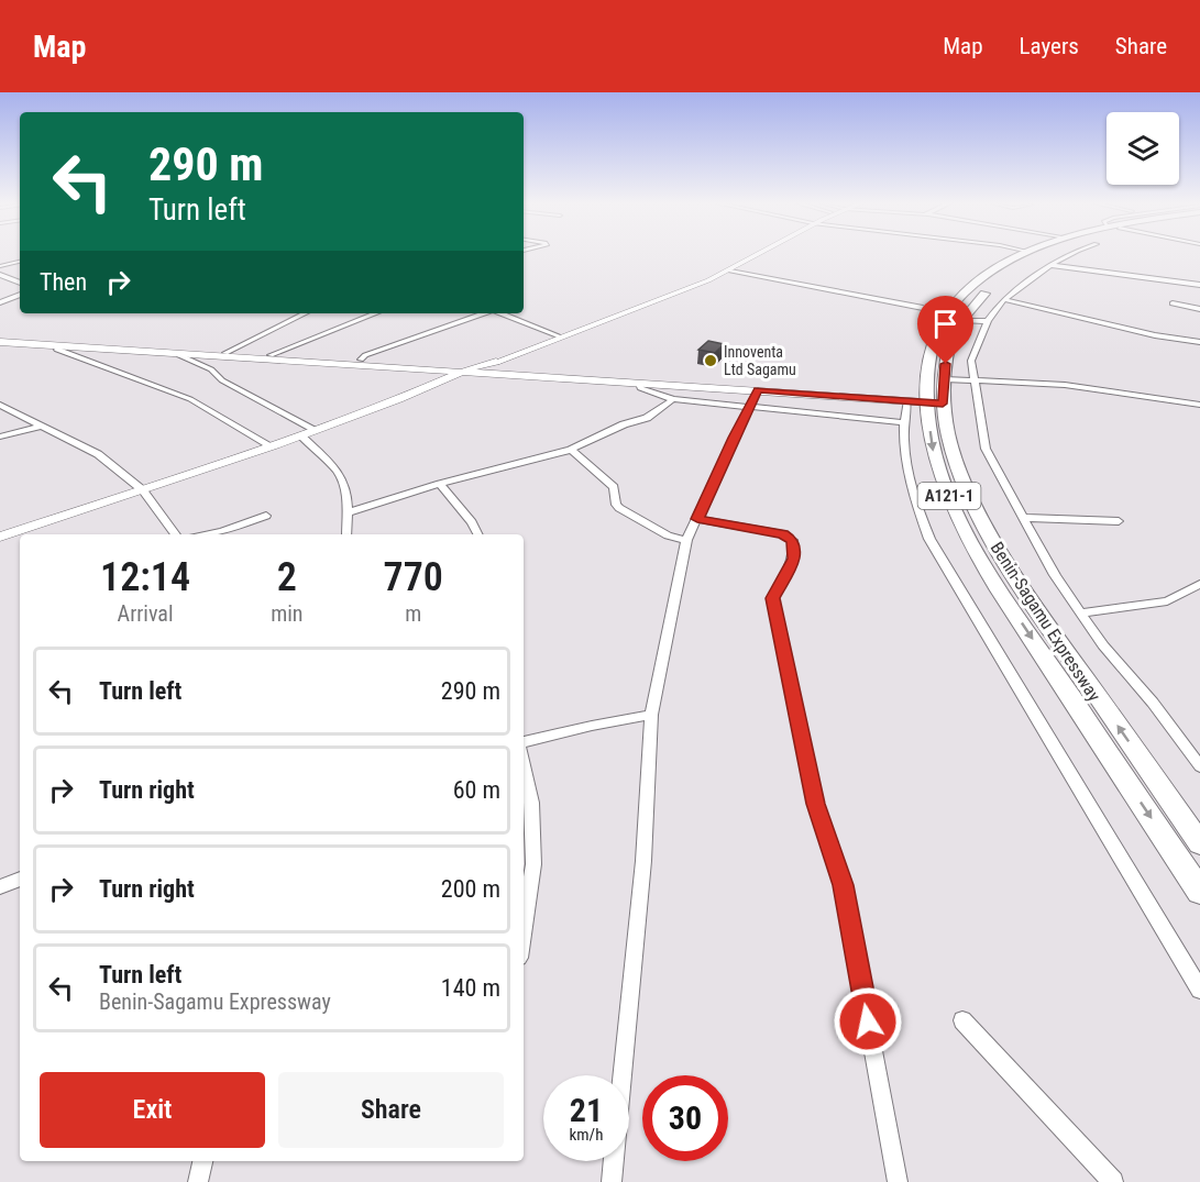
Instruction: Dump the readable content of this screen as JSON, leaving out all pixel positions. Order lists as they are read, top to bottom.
{
  "streets": {
    "highway": ["A121-1", "Benin-Sagamu Expressway"]
  },
  "places": ["Innoventa Ltd Sagamu"],
  "page": {
    "header": "Map",
    "nav": ["Map", "Layers", "Share"],
    "turn": ["290 m", "Turn left"],
    "then": "Then",
    "eta": [
      "12:14",
      "Arrival",
      "2",
      "min",
      "770",
      "m"
    ],
    "list": [
      {
        "name": "Turn left",
        "value": "290 m"
      },
      {
        "name": "Turn right",
        "value": "60 m"
      },
      {
        "name": "Turn right",
        "value": "200 m"
      },
      {
        "name": "Turn left",
        "note": "Benin-Sagamu Expressway",
        "value": "140 m"
      }
    ],
    "buttons": ["Exit", "Share"],
    "speed": "21 km/h",
    "limit": "30"
  }
}
